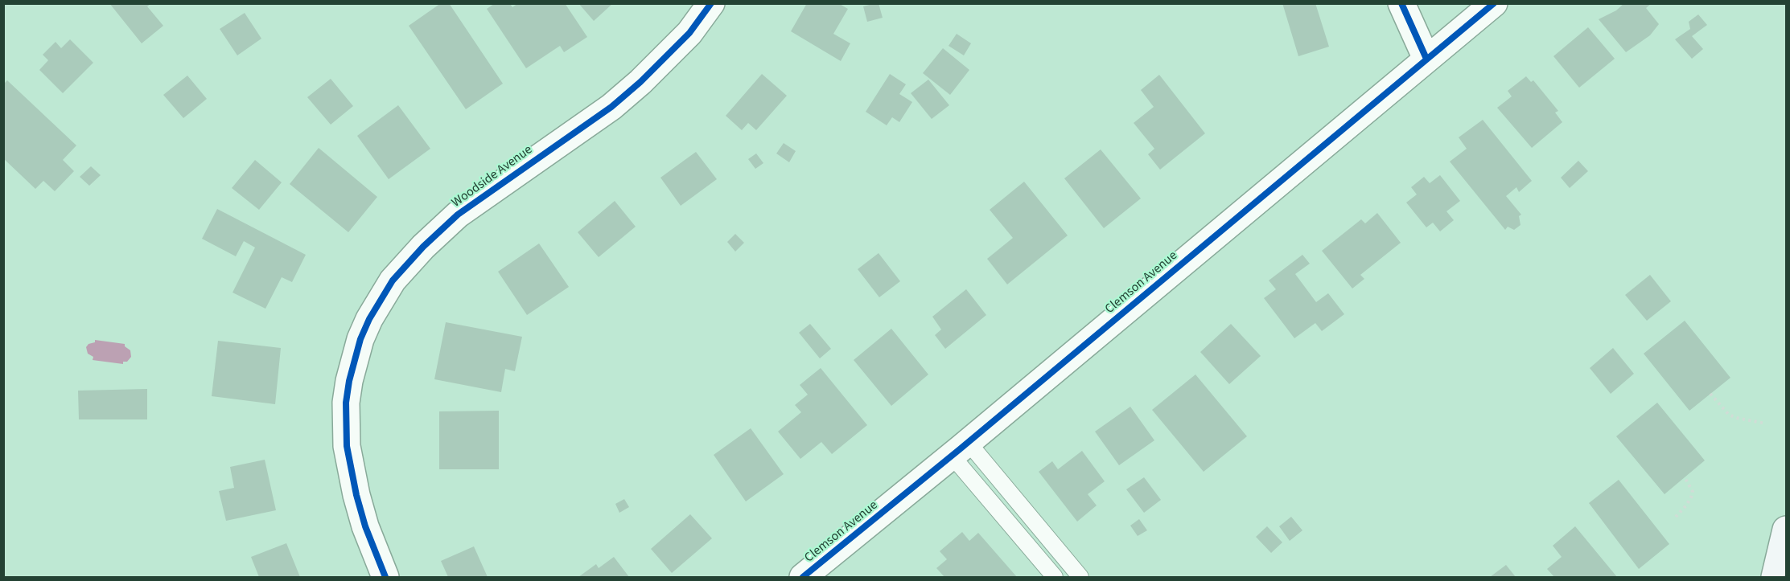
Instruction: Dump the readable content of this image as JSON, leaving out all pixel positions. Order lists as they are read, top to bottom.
{
  "streets": {
    "street": ["Woodside Avenue", "Clemson Avenue"]
  }
}
